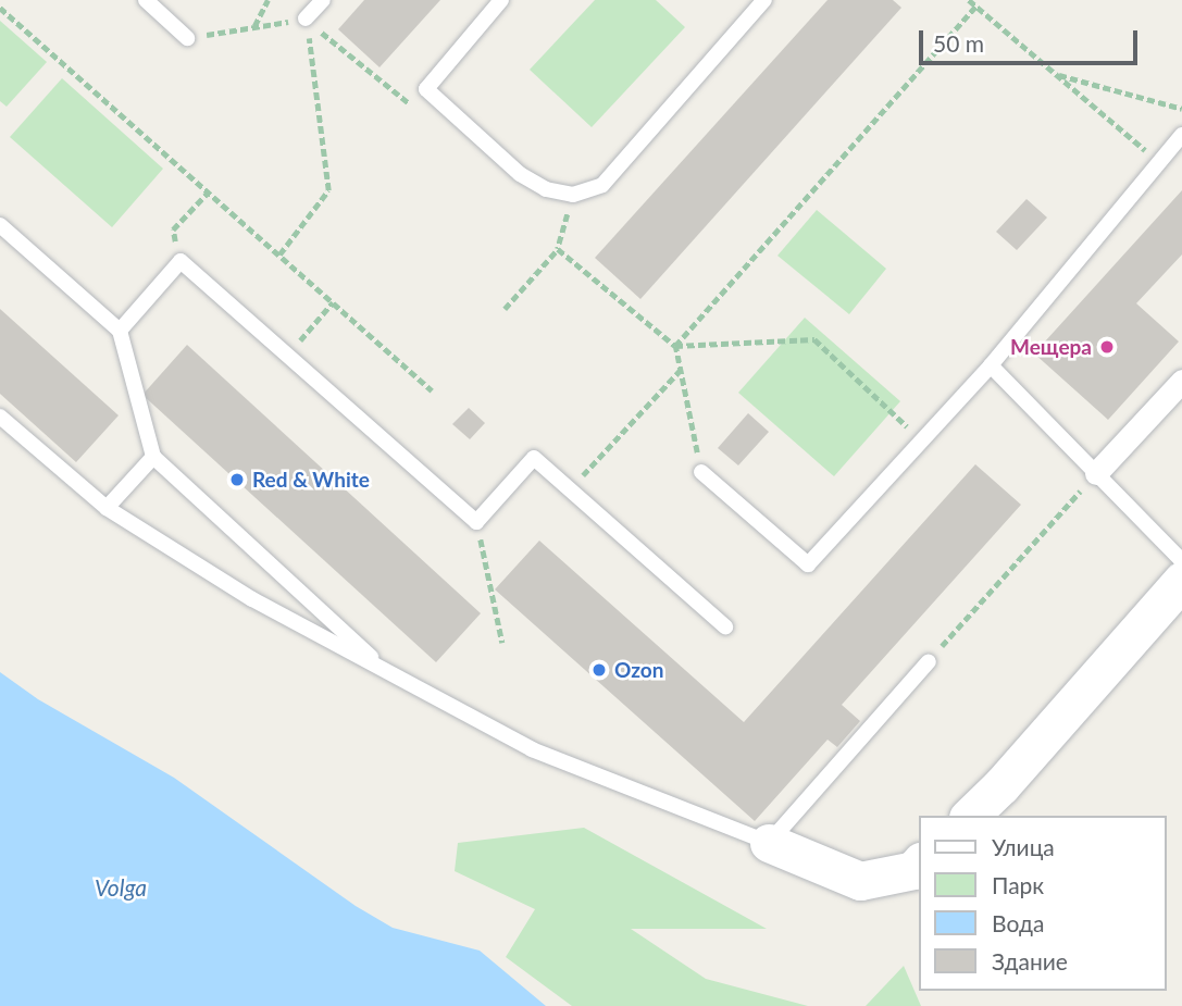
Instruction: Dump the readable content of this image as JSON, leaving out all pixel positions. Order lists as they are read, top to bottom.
{
  "water": ["Volga"],
  "places": ["Мещера", "Red & White", "Ozon"],
  "legend": [
    "Улица",
    "Парк",
    "Вода",
    "Здание"
  ],
  "scale_bar": "50 m"
}
